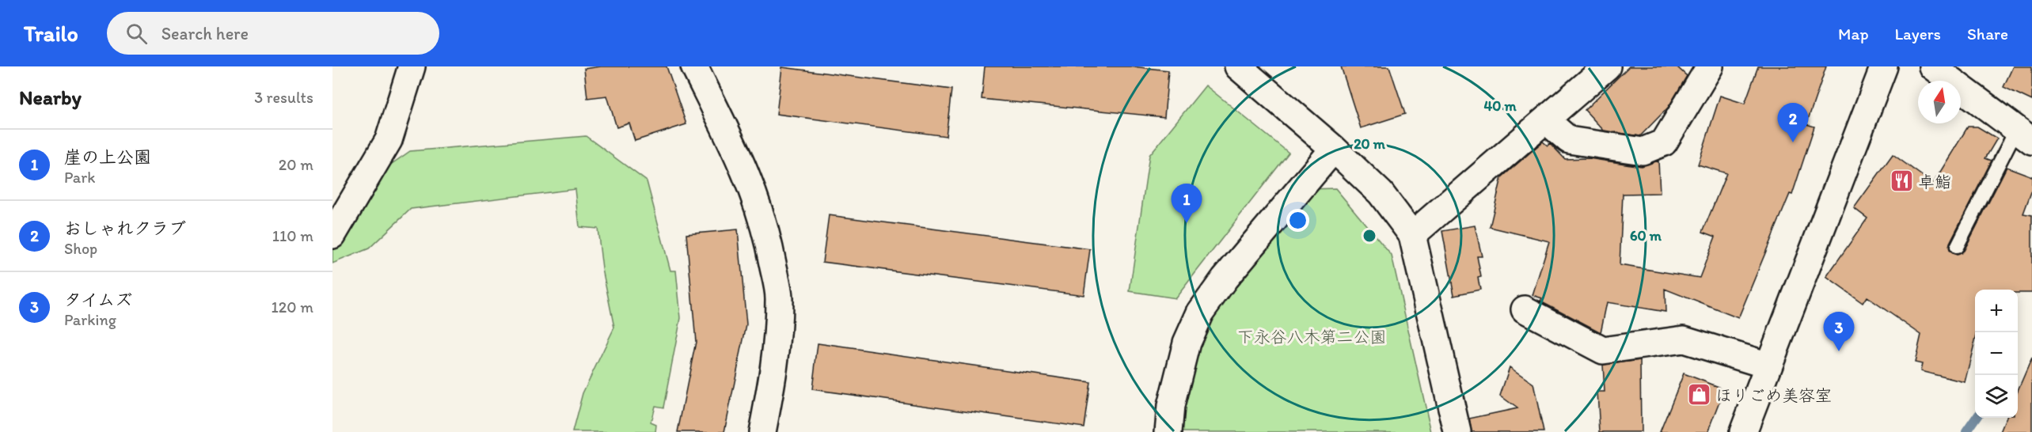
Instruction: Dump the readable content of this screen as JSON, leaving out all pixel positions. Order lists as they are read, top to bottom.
{
  "parks": ["下永谷八木第二公園"],
  "places": {
    "restaurant": ["卓鮨"],
    "shop": ["ほりごめ美容室"]
  },
  "north": "top",
  "page": {
    "header": "Trailo",
    "search": "Search here",
    "nav": ["Map", "Layers", "Share"],
    "heading": ["Nearby", "3 results"],
    "pins": ["2", "1", "3"],
    "list": [
      {
        "mark": "1",
        "name": "崖の上公園",
        "note": "Park",
        "value": "20 m"
      },
      {
        "mark": "2",
        "name": "おしゃれクラブ",
        "note": "Shop",
        "value": "110 m"
      },
      {
        "mark": "3",
        "name": "タイムズ",
        "note": "Parking",
        "value": "120 m"
      }
    ],
    "map_buttons": ["+", "−"]
  },
  "rings": ["40 m", "20 m", "60 m"]
}
